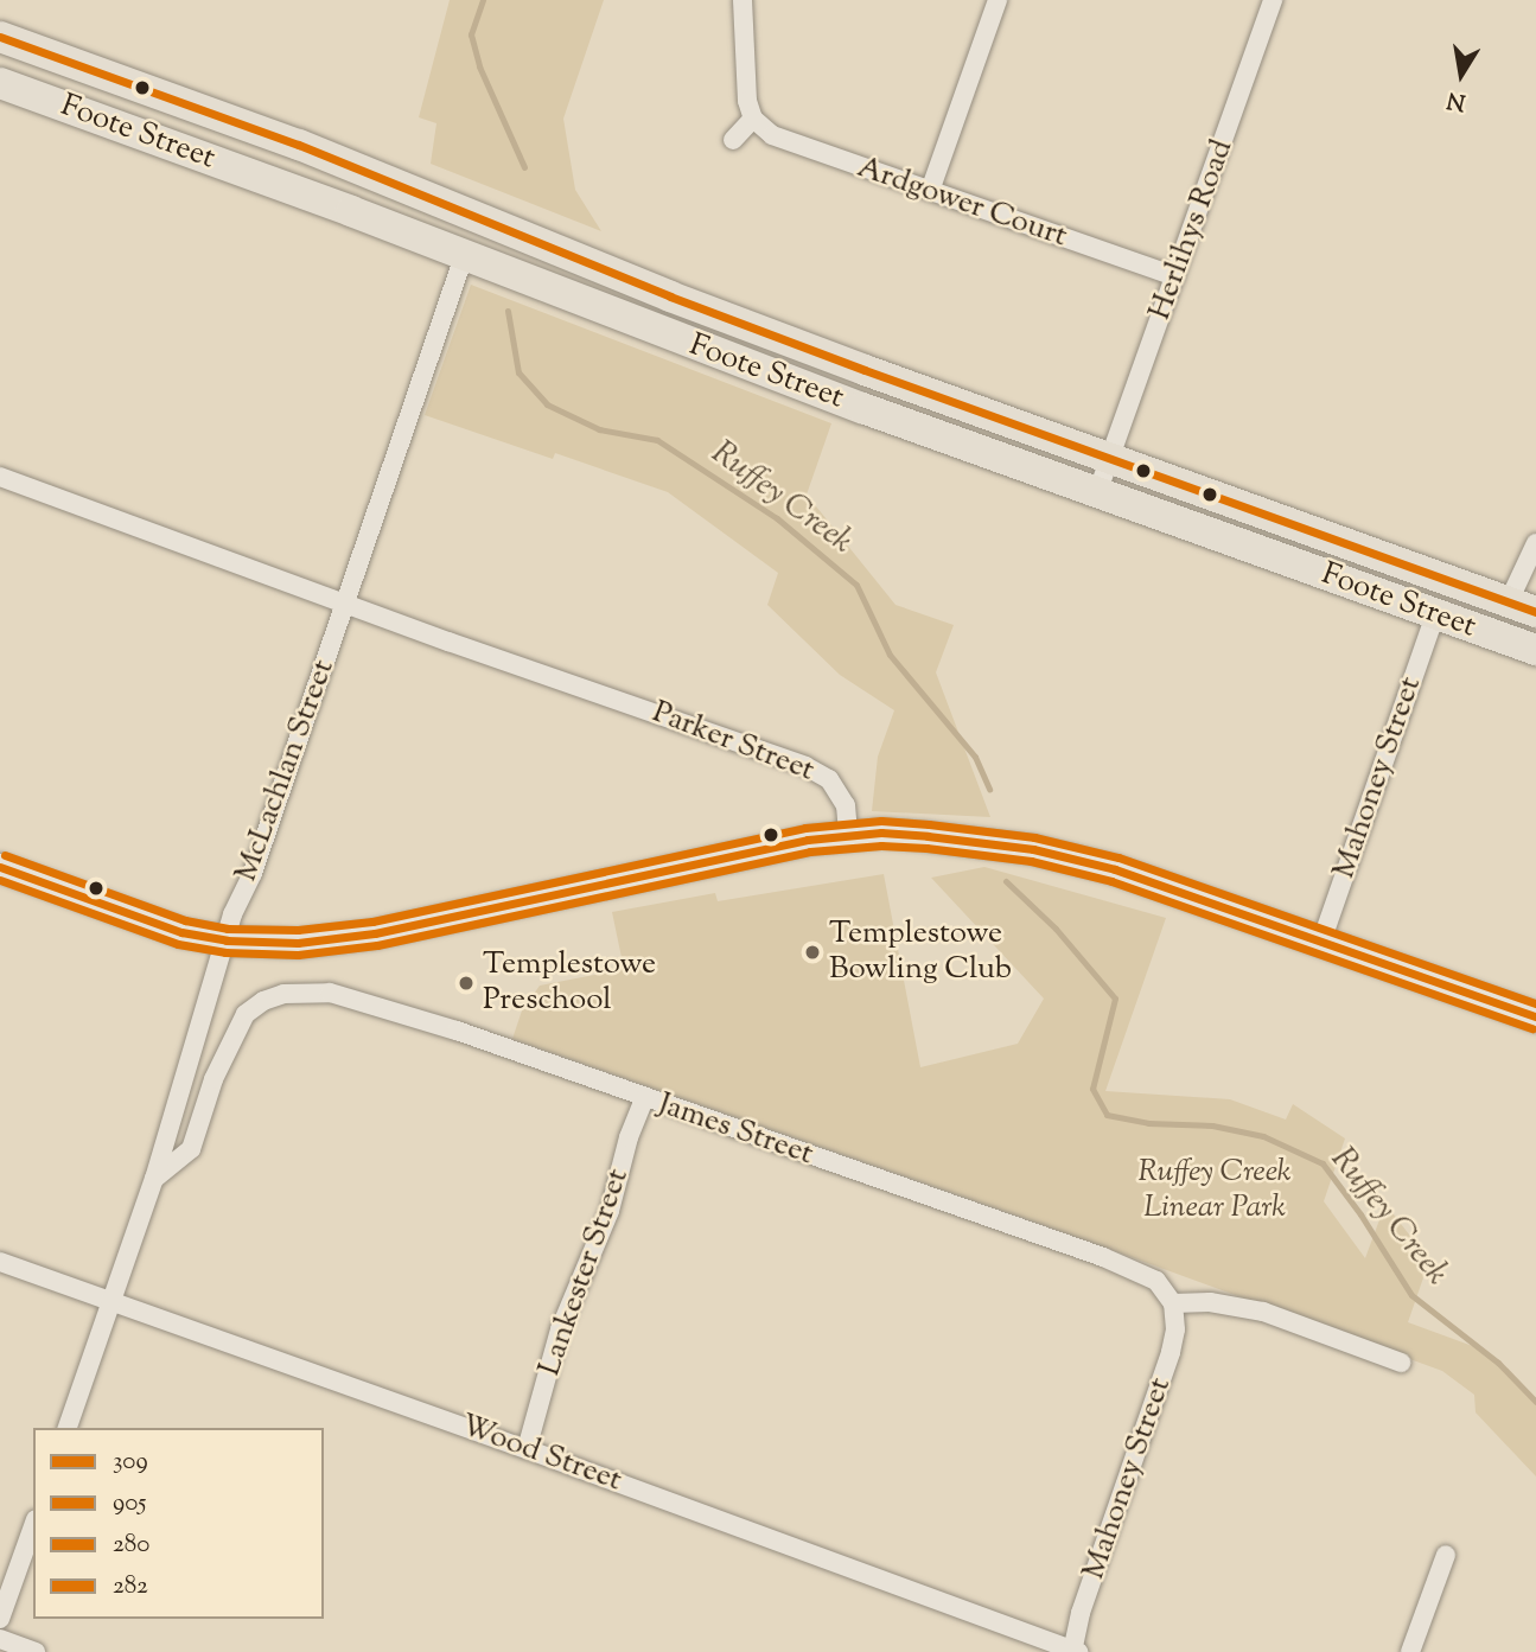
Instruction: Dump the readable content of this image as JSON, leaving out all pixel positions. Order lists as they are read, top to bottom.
{
  "streets": {
    "main road": ["Foote Street"],
    "street": [
      "Ardgower Court",
      "Herlihys Road",
      "Parker Street",
      "McLachlan Street",
      "Mahoney Street",
      "James Street",
      "Lankester Street",
      "Wood Street"
    ]
  },
  "crossings": [
    ["Foote Street", "Herlihys Road"],
    ["Foote Street", "McLachlan Street"],
    ["Foote Street", "Mahoney Street"],
    ["Ardgower Court", "Herlihys Road"],
    ["Parker Street", "McLachlan Street"],
    ["McLachlan Street", "James Street"],
    ["McLachlan Street", "Wood Street"],
    ["Mahoney Street", "James Street"],
    ["Mahoney Street", "Wood Street"],
    ["James Street", "Lankester Street"],
    ["Lankester Street", "Wood Street"]
  ],
  "water": ["Ruffey Creek"],
  "parks": ["Ruffey Creek Linear Park"],
  "places": ["Templestowe Bowling Club", "Templestowe Preschool"],
  "lines": [
    "transit line 309",
    "transit line 282",
    "transit line 905",
    "transit line 280"
  ],
  "legend": [
    "309",
    "905",
    "280",
    "282"
  ],
  "north": "bottom"
}
